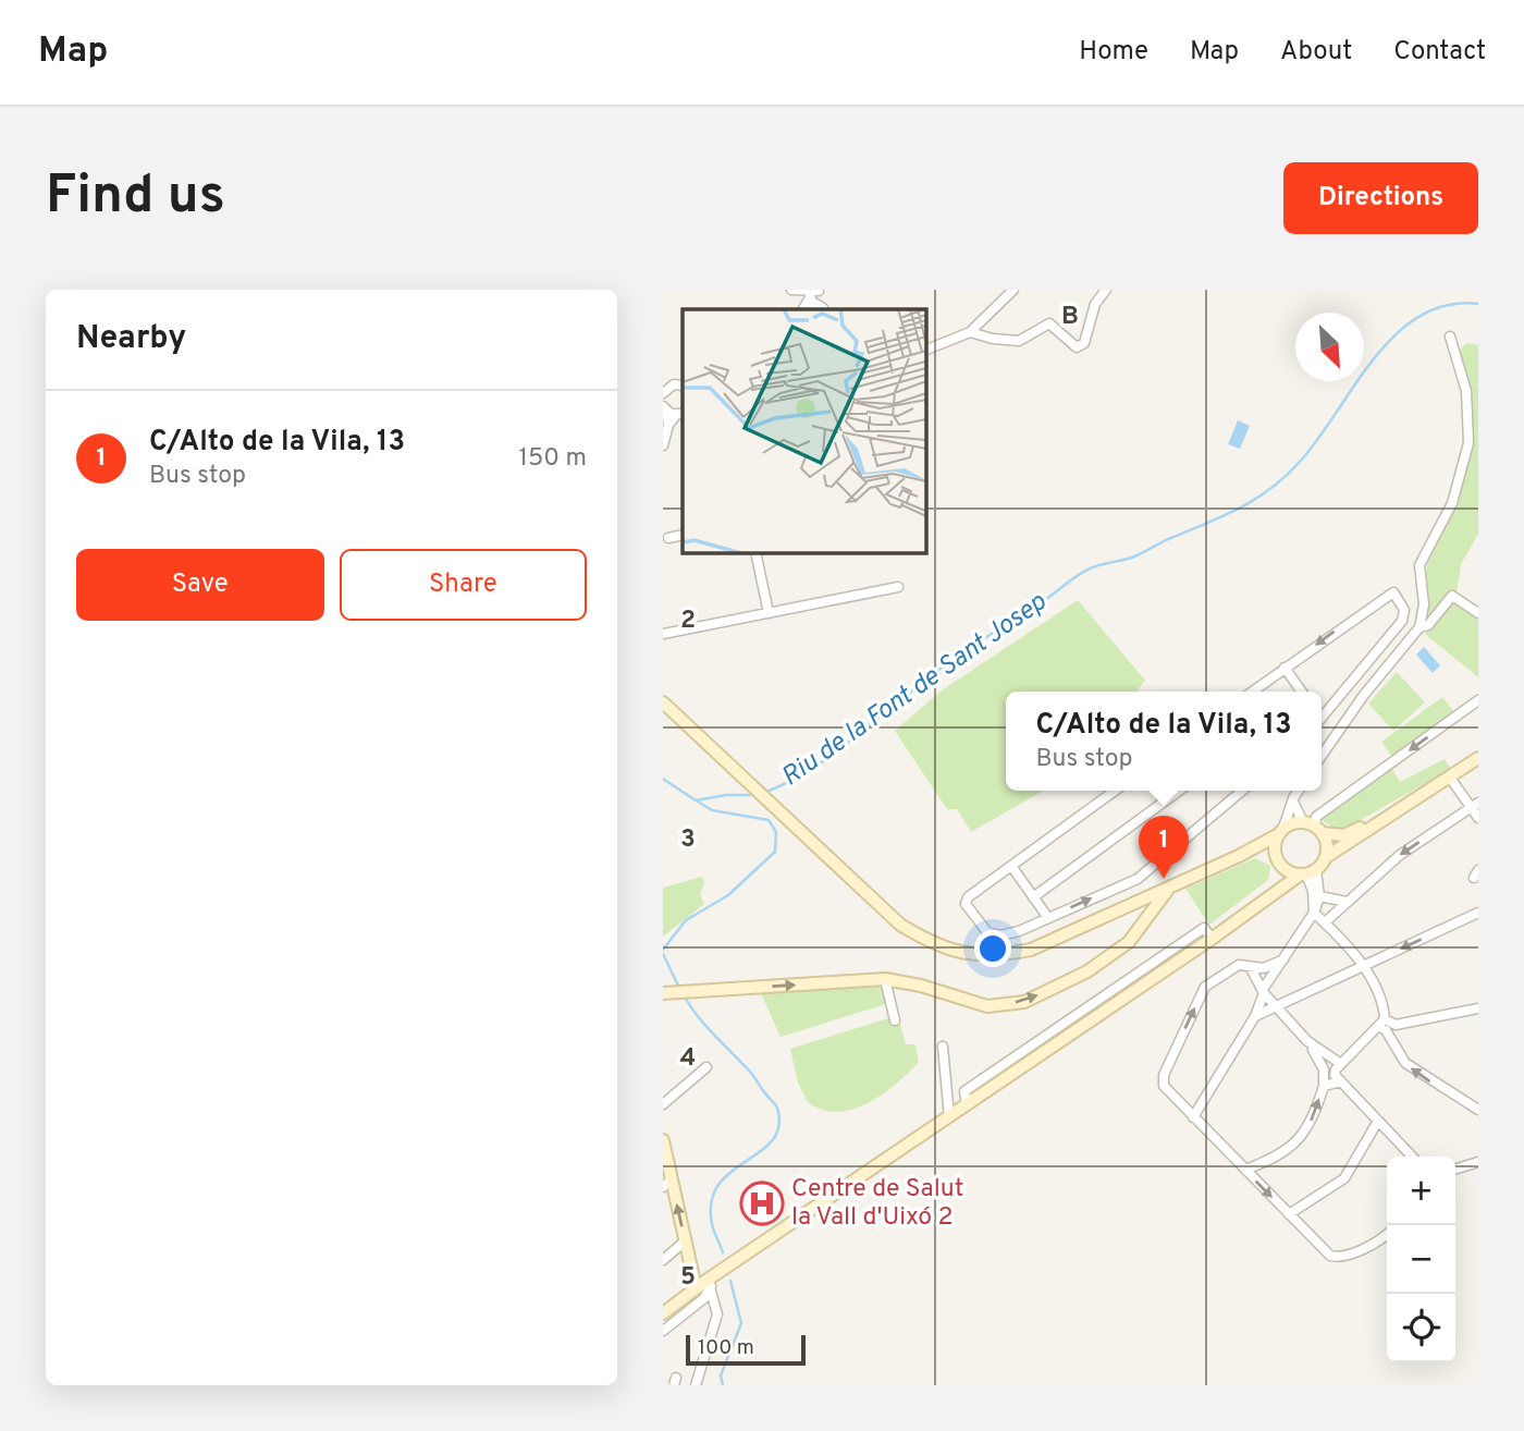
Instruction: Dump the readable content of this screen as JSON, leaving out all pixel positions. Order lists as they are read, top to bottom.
{
  "water": ["Riu de la Font de Sant Josep"],
  "places": {
    "hospital": ["Centre de Salut la Vall d'Uixó 2"]
  },
  "scale_bar": "100 m",
  "north": "bottom right",
  "page": {
    "header": "Map",
    "nav": [
      "Home",
      "Map",
      "About",
      "Contact"
    ],
    "buttons": [
      "Directions",
      ["Save", "Share"]
    ],
    "title": "Find us",
    "heading": "Nearby",
    "list": [
      {
        "mark": "1",
        "name": "C/Alto de la Vila, 13",
        "note": "Bus stop",
        "value": "150 m"
      }
    ],
    "popup": ["C/Alto de la Vila, 13", "Bus stop"],
    "pins": "1",
    "map_buttons": ["+", "−"],
    "scale": "100 m"
  },
  "grid": {
    "columns": ["B"],
    "rows": [
      "2",
      "3",
      "4",
      "5"
    ]
  }
}
